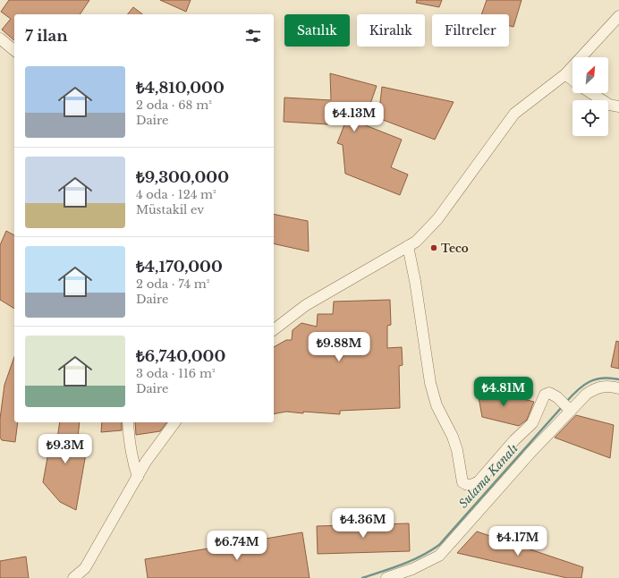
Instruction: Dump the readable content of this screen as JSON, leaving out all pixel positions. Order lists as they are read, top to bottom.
{
  "water": ["Sulama Kanalı"],
  "places": ["Teco"],
  "north": "top right",
  "page": {
    "chip": ["Satılık", "Kiralık", "Filtreler"],
    "heading": "7 ilan",
    "list": [
      {
        "name": "₺4,810,000",
        "note": "2 oda · 68 m² · Daire"
      },
      {
        "name": "₺9,300,000",
        "note": "4 oda · 124 m² · Müstakil ev"
      },
      {
        "name": "₺4,170,000",
        "note": "2 oda · 74 m² · Daire"
      },
      {
        "name": "₺6,740,000",
        "note": "3 oda · 116 m² · Daire"
      }
    ],
    "price": [
      "₺4.13M",
      "₺9.88M",
      "₺4.81M",
      "₺9.3M",
      "₺4.36M",
      "₺4.17M",
      "₺6.74M"
    ]
  }
}
